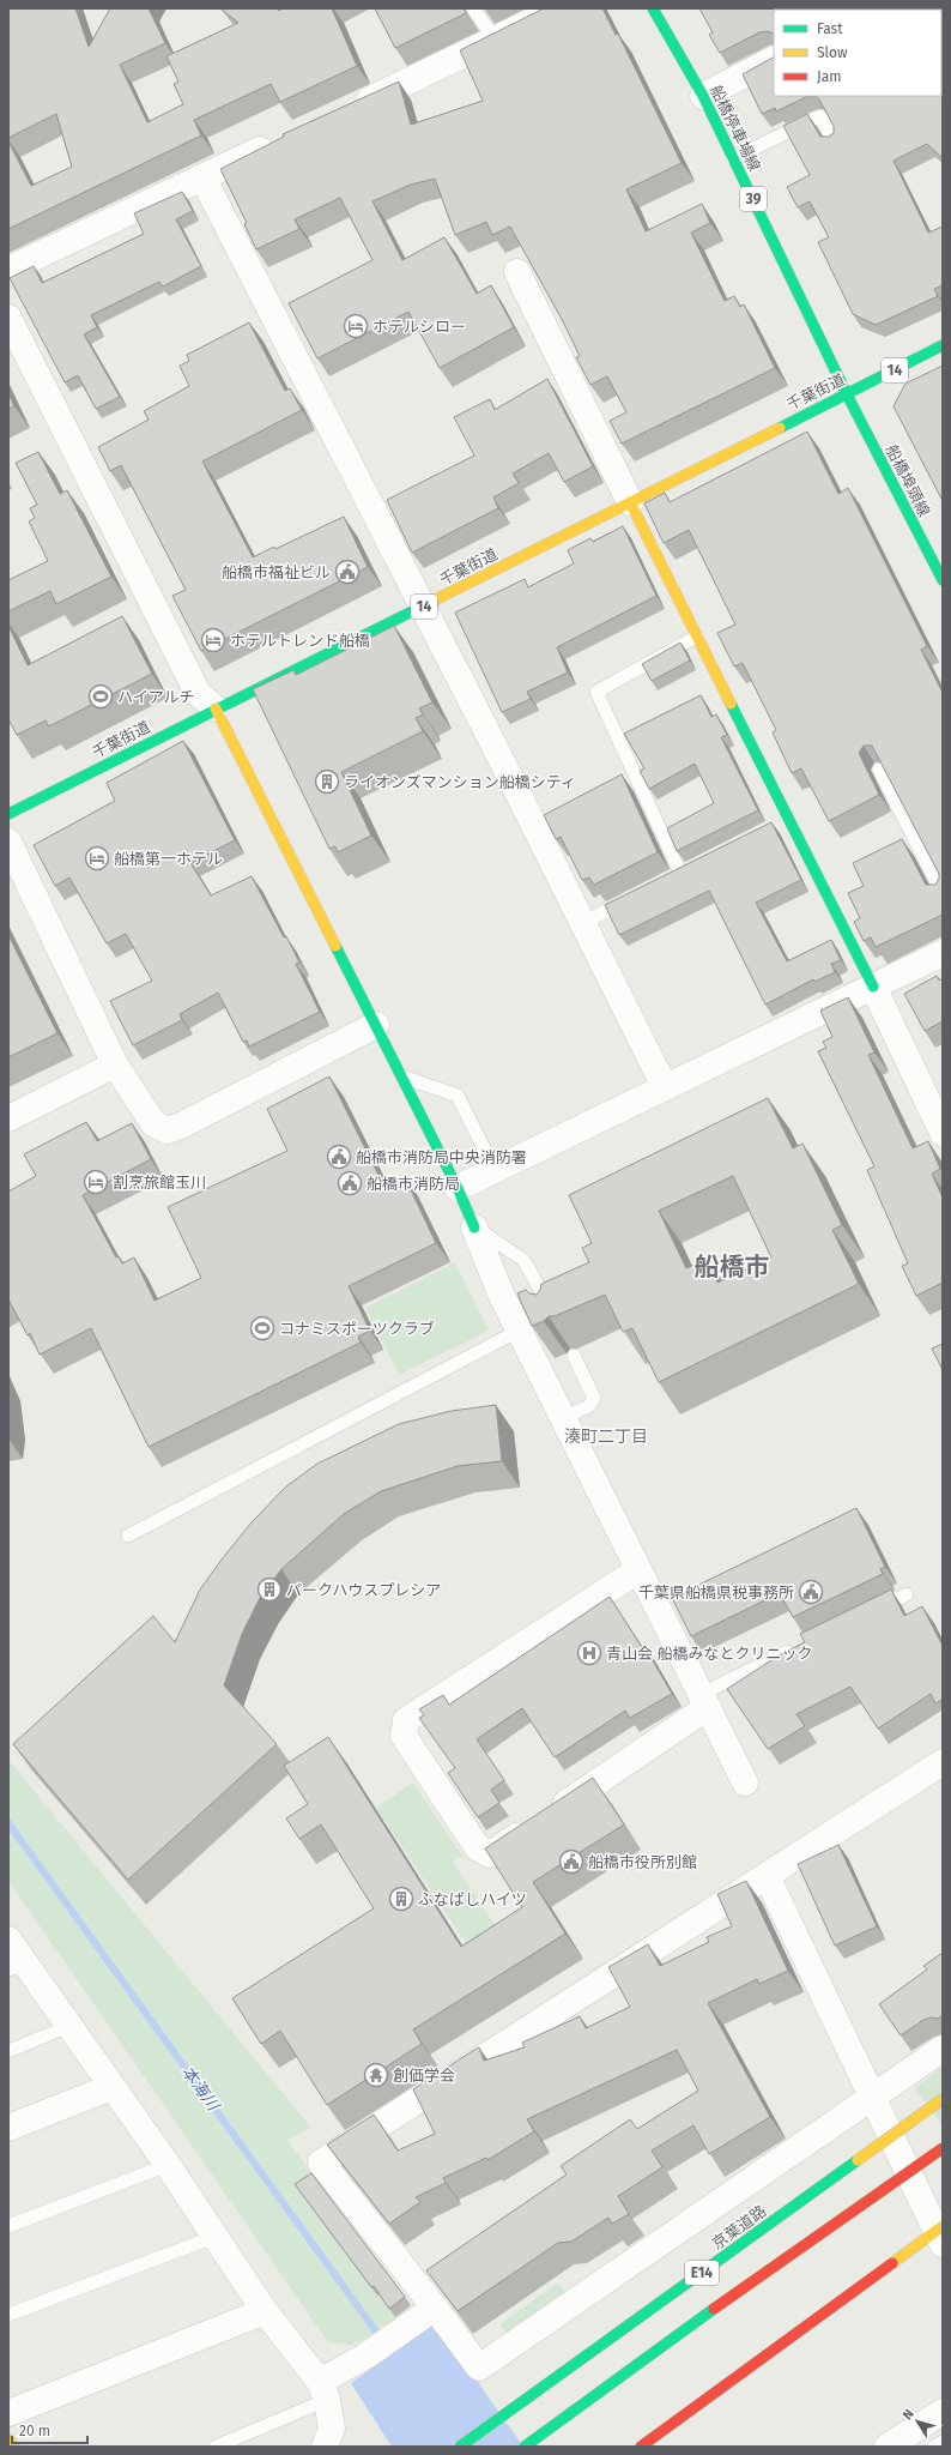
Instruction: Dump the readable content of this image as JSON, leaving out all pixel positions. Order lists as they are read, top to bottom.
{
  "streets": {
    "main road": [
      "船橋停車場線",
      "39",
      "14",
      "千葉街道",
      "船橋埠頭線",
      "京葉道路",
      "E14"
    ]
  },
  "crossings": [
    ["船橋停車場線", "千葉街道"],
    ["船橋停車場線", "船橋埠頭線"],
    ["千葉街道", "船橋埠頭線"]
  ],
  "districts": ["船橋市", "湊町二丁目"],
  "water": ["本海川"],
  "places": {
    "hotel": [
      "ホテルシロー",
      "ホテルトレンド船橋",
      "船橋第一ホテル",
      "割烹旅館玉川"
    ],
    "public building": [
      "船橋市福祉ビル",
      "船橋市消防局中央消防署",
      "船橋市消防局",
      "千葉県船橋県税事務所",
      "船橋市役所別館"
    ],
    "sports": ["ハイアルチ", "コナミスポーツクラブ"],
    "building": ["ライオンズマンション船橋シティ", "パークハウスプレシア", "ふなばしハイツ"],
    "hospital": ["青山会 船橋みなとクリニック"],
    "temple": ["創価学会"]
  },
  "legend": ["Fast", "Slow", "Jam"],
  "scale_bar": "20 m",
  "north": "top left"
}
